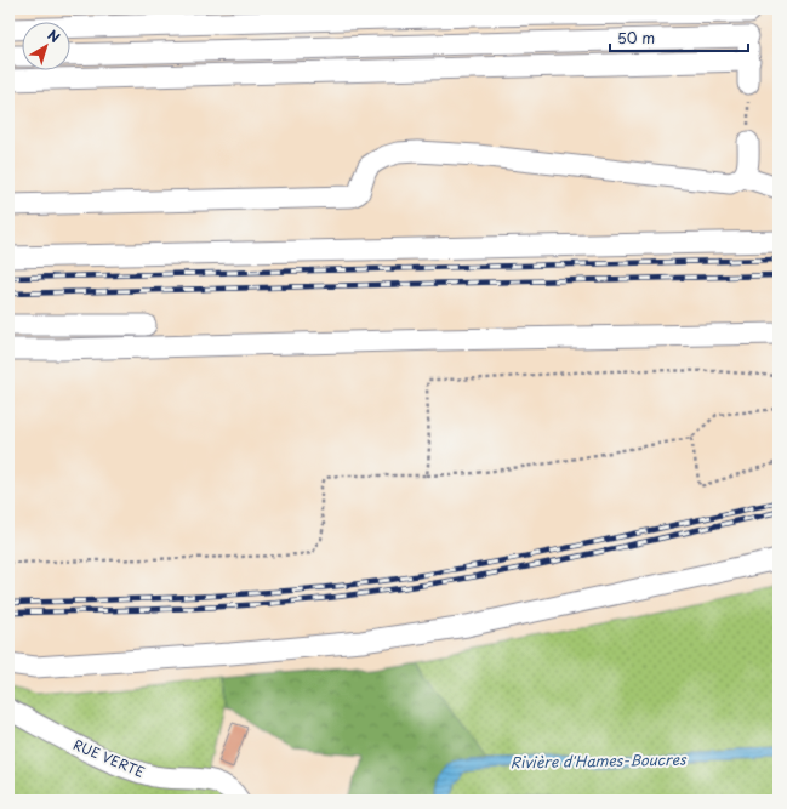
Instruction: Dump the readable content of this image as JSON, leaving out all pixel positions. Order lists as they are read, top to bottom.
{
  "streets": {
    "street": ["RUE VERTE"]
  },
  "water": ["Rivière d'Hames-Boucres"],
  "scale_bar": "50 m",
  "north": "top right"
}
